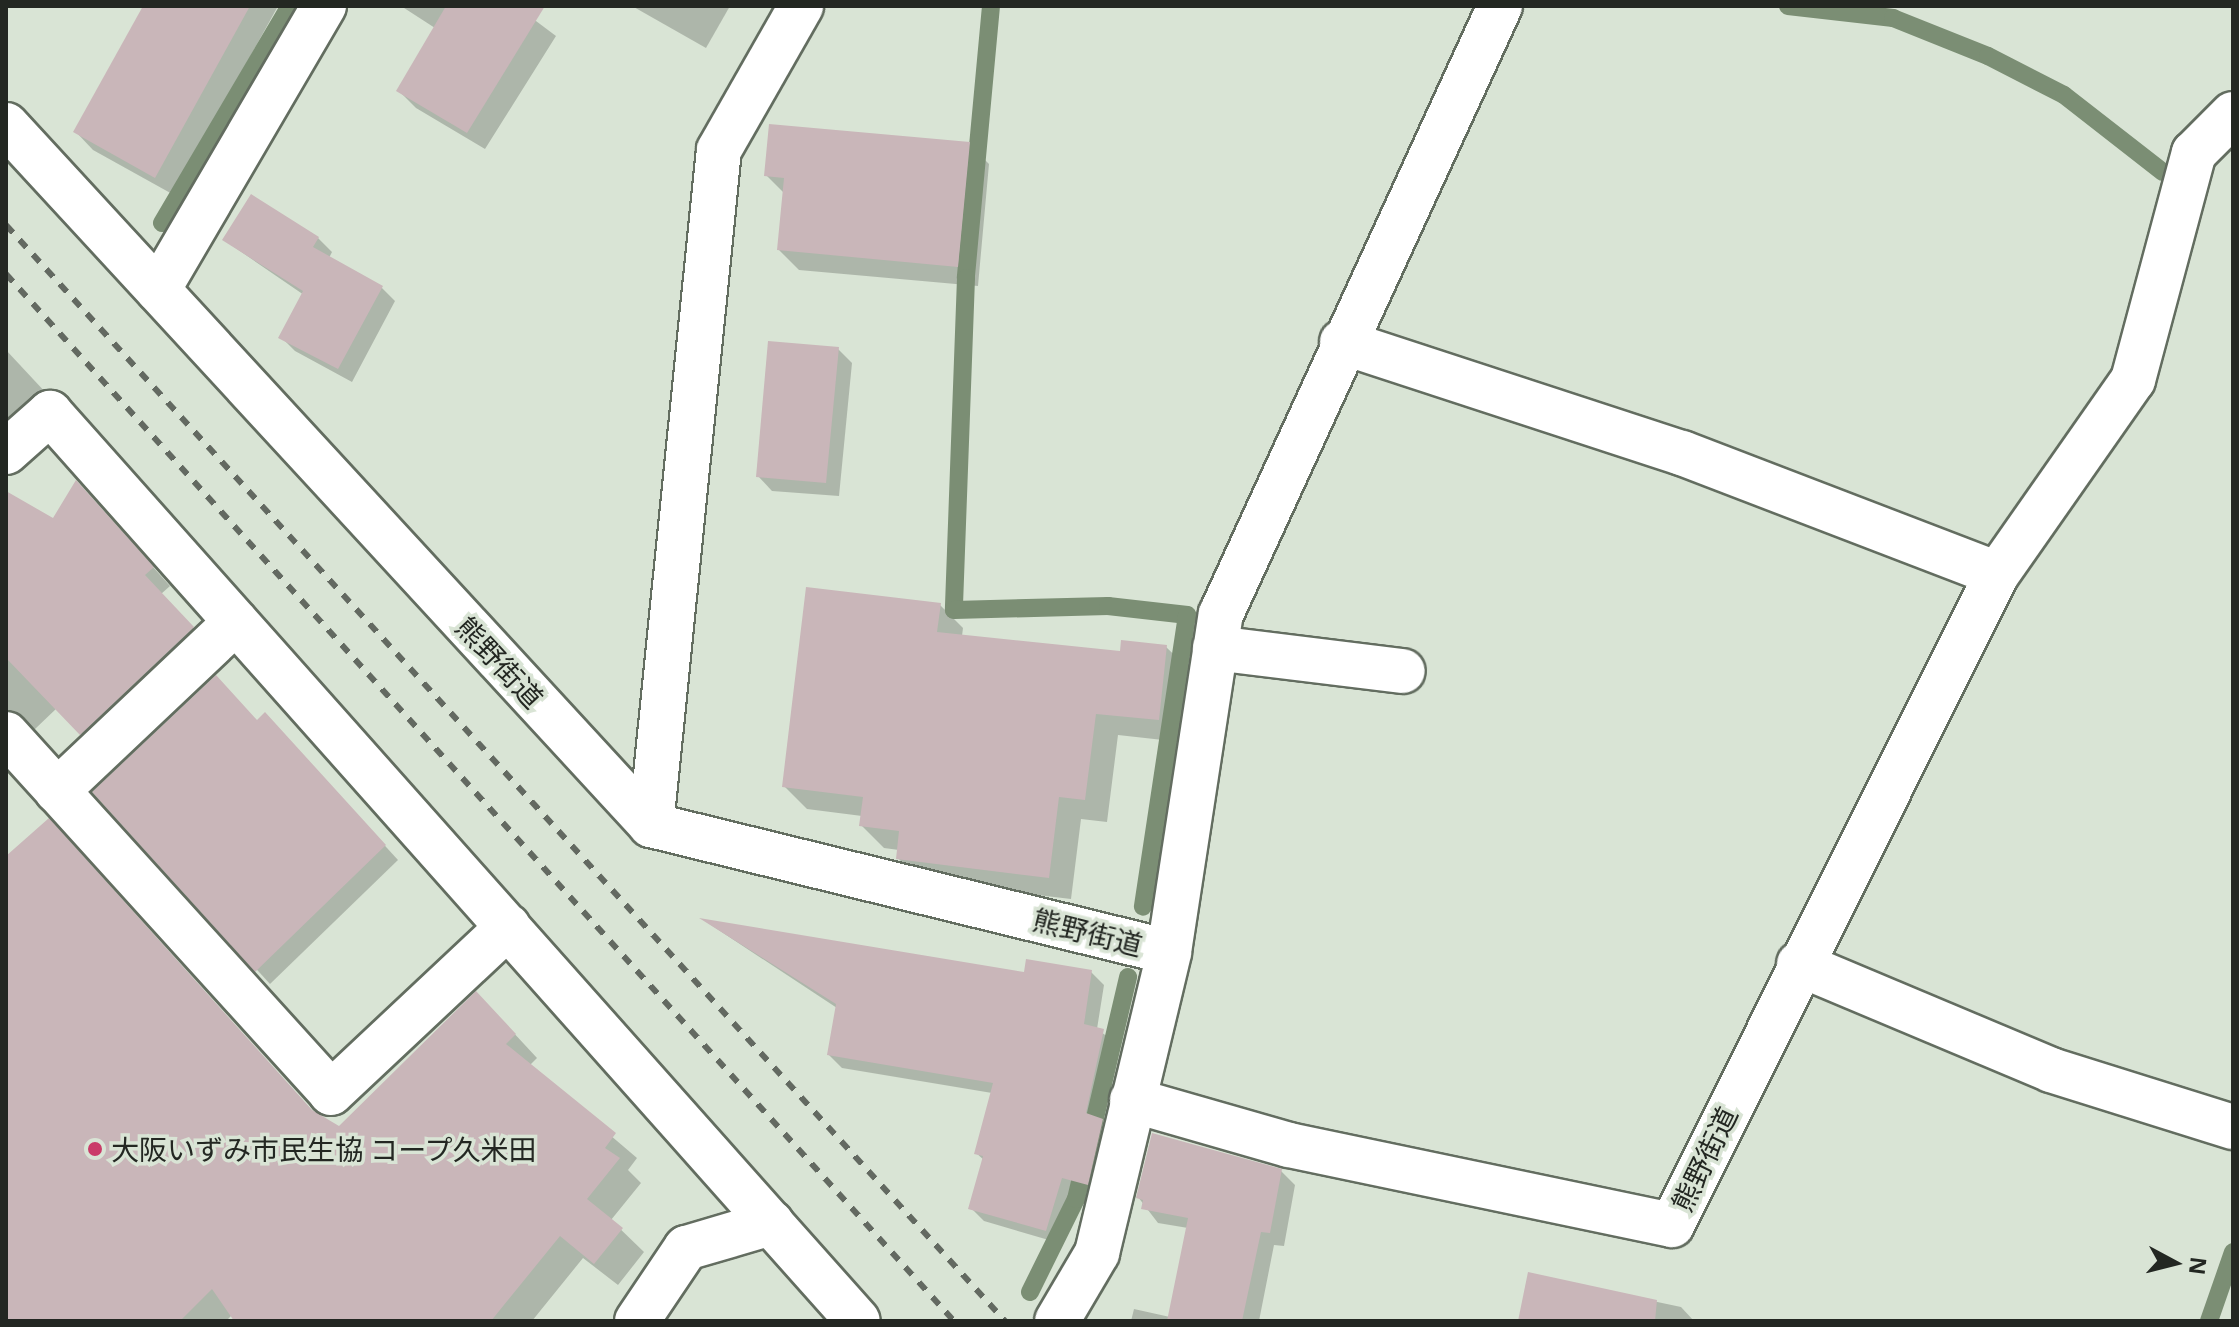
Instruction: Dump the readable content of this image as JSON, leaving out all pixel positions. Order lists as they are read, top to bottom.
{
  "streets": {
    "street": ["熊野街道"]
  },
  "places": ["大阪いずみ市民生協 コープ久米田"],
  "north": "right"
}
